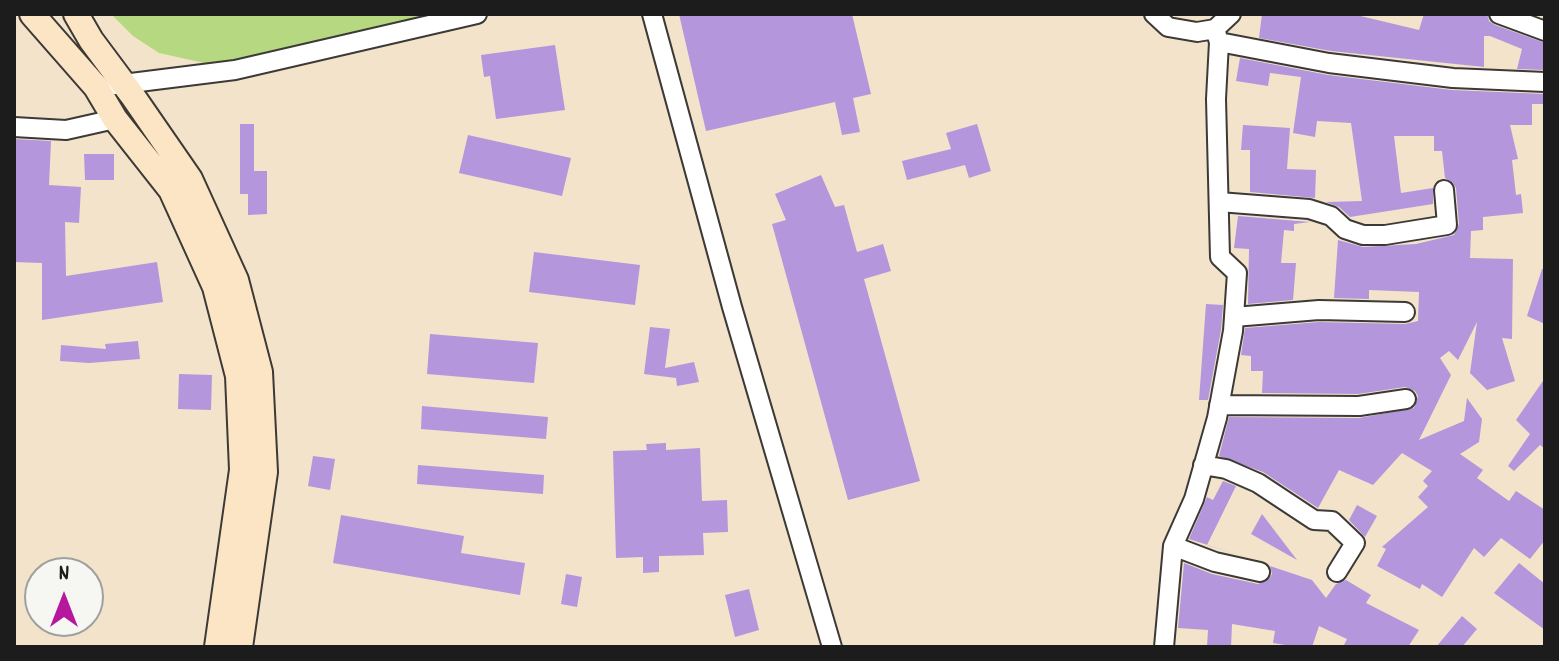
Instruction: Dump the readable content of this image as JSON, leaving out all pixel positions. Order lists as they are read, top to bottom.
{
  "north": "top"
}
